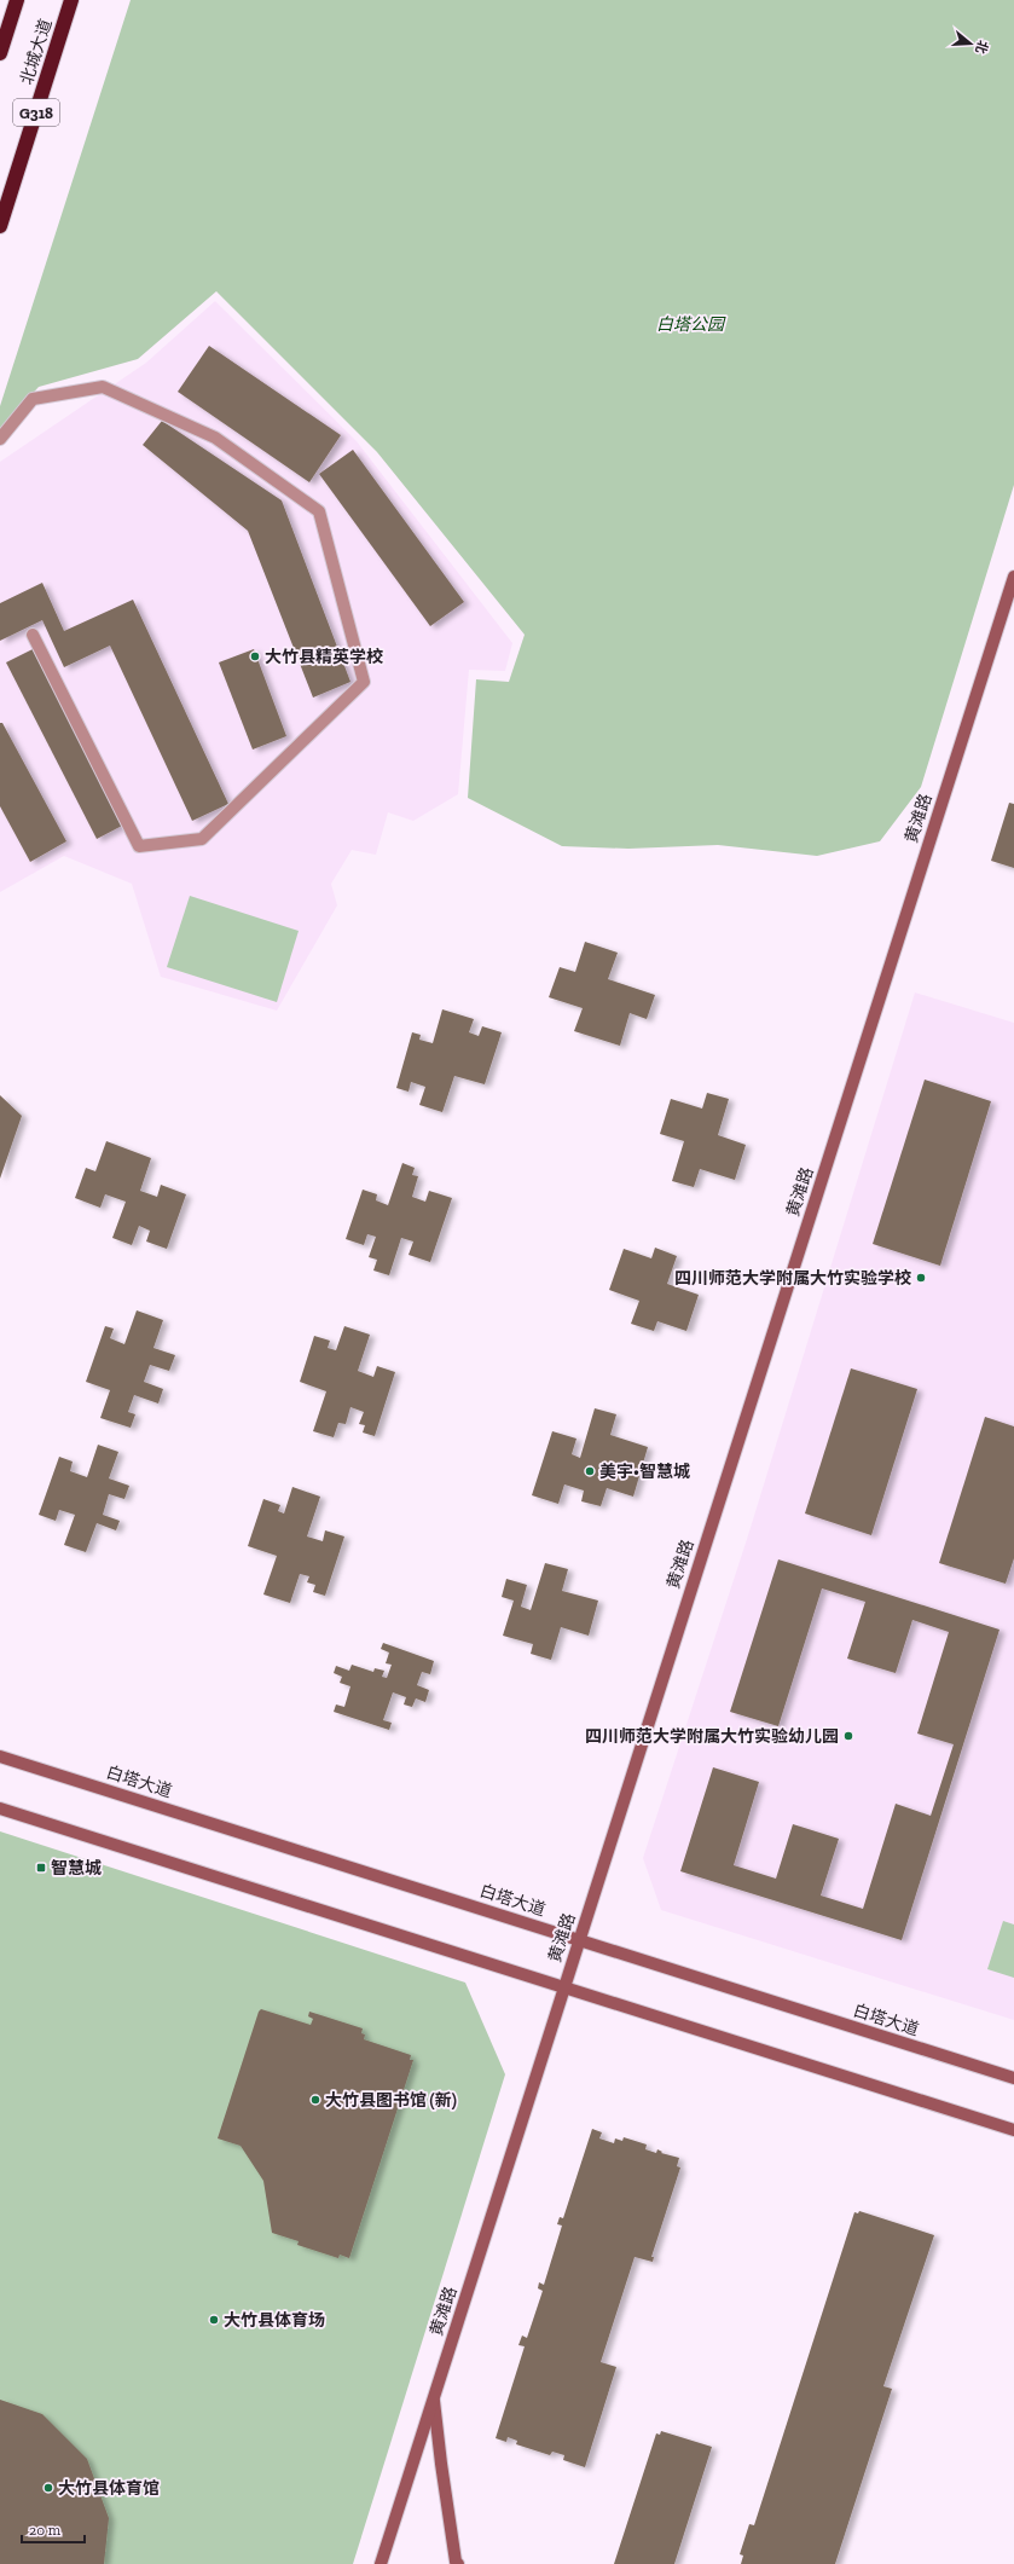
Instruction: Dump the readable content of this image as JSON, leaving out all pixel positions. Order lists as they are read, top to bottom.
{
  "streets": {
    "highway": ["北城大道", "G318"],
    "main road": ["黄滩路", "白塔大道"]
  },
  "crossings": [
    ["黄滩路", "白塔大道"]
  ],
  "parks": ["白塔公园"],
  "places": {
    "other": [
      "大竹县精英学校",
      "四川师范大学附属大竹实验学校",
      "美宇•智慧城",
      "四川师范大学附属大竹实验幼儿园",
      "大竹县图书馆 (新)",
      "大竹县体育场",
      "大竹县体育馆"
    ],
    "transit": ["智慧城"]
  },
  "scale_bar": "20 m",
  "north": "right"
}
